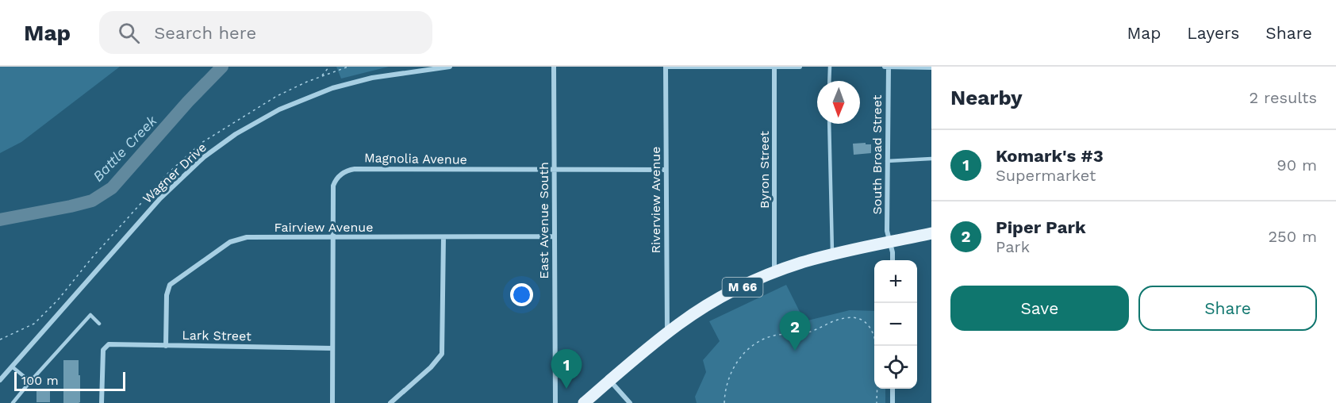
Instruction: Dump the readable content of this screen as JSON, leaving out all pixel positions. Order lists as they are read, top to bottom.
{
  "streets": {
    "main road": ["M 66"],
    "street": [
      "South Broad Street",
      "Magnolia Avenue",
      "Byron Street",
      "Wagner Drive",
      "Riverview Avenue",
      "East Avenue South",
      "Fairview Avenue",
      "Lark Street"
    ]
  },
  "crossings": [
    ["South Broad Street", "M 66"],
    ["Magnolia Avenue", "Riverview Avenue"],
    ["Magnolia Avenue", "East Avenue South"],
    ["Magnolia Avenue", "Fairview Avenue"],
    ["Magnolia Avenue", "Lark Street"],
    ["Byron Street", "M 66"],
    ["Riverview Avenue", "M 66"],
    ["East Avenue South", "Fairview Avenue"],
    ["Fairview Avenue", "Lark Street"]
  ],
  "water": ["Battle Creek"],
  "scale_bar": "100 m",
  "north": "bottom",
  "page": {
    "header": "Map",
    "search": "Search here",
    "nav": ["Map", "Layers", "Share"],
    "heading": ["Nearby", "2 results"],
    "list": [
      {
        "mark": "1",
        "name": "Komark's #3",
        "note": "Supermarket",
        "value": "90 m"
      },
      {
        "mark": "2",
        "name": "Piper Park",
        "note": "Park",
        "value": "250 m"
      }
    ],
    "map_buttons": ["+", "−"],
    "buttons": ["Save", "Share"],
    "pins": ["2", "1"],
    "scale": "100 m"
  }
}
